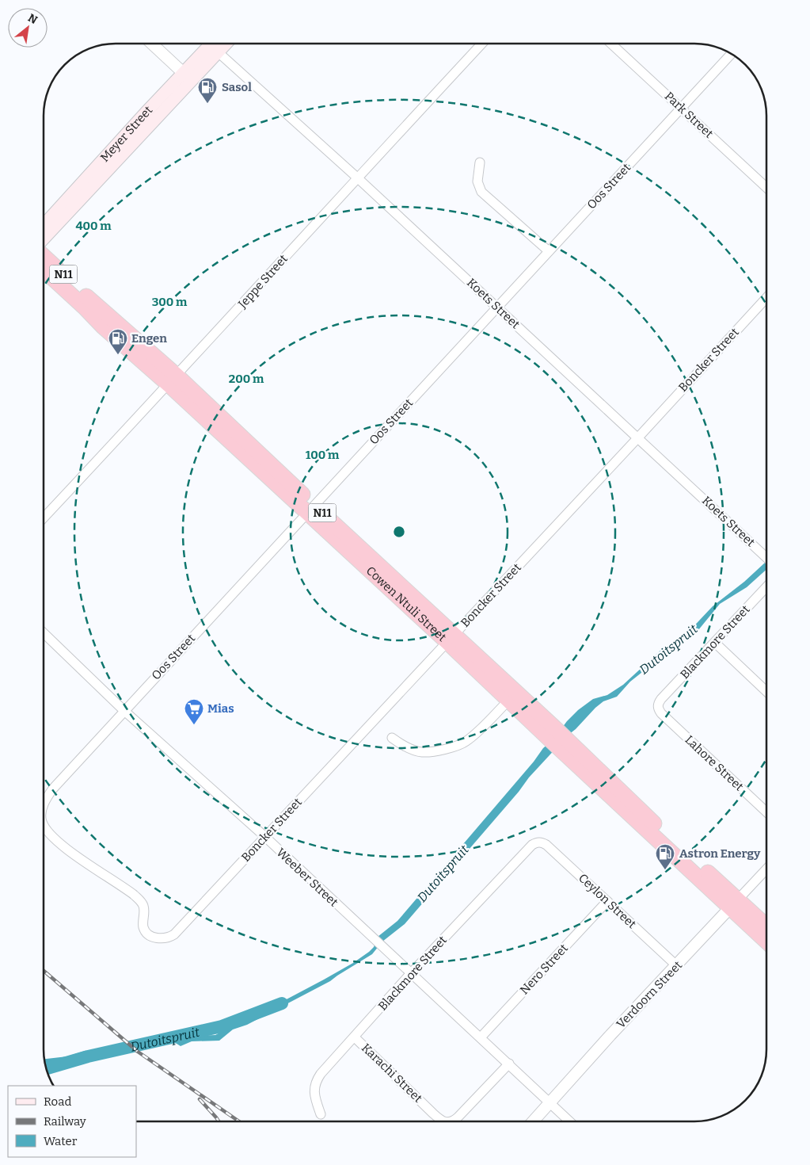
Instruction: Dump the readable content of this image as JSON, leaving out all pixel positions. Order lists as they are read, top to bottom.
{
  "streets": {
    "highway": ["N11", "Cowen Ntuli Street"],
    "main road": ["Meyer Street"],
    "street": [
      "Park Street",
      "Oos Street",
      "Jeppe Street",
      "Koets Street",
      "Boncker Street",
      "Blackmore Street",
      "Lahore Street",
      "Weeber Street",
      "Ceylon Street",
      "Nero Street",
      "Verdoorn Street",
      "Karachi Street"
    ]
  },
  "crossings": [
    ["Park Street", "Oos Street"],
    ["Meyer Street", "Koets Street"],
    ["Oos Street", "Koets Street"],
    ["Oos Street", "Boncker Street"],
    ["Oos Street", "Cowen Ntuli Street"],
    ["Oos Street", "Weeber Street"],
    ["Jeppe Street", "Koets Street"],
    ["Jeppe Street", "Cowen Ntuli Street"],
    ["Koets Street", "Boncker Street"],
    ["Boncker Street", "Cowen Ntuli Street"],
    ["Boncker Street", "Weeber Street"],
    ["Cowen Ntuli Street", "Verdoorn Street"],
    ["Blackmore Street", "Lahore Street"],
    ["Blackmore Street", "Weeber Street"],
    ["Blackmore Street", "Ceylon Street"],
    ["Blackmore Street", "Karachi Street"],
    ["Weeber Street", "Nero Street"],
    ["Weeber Street", "Verdoorn Street"],
    ["Weeber Street", "Karachi Street"],
    ["Ceylon Street", "Nero Street"],
    ["Ceylon Street", "Verdoorn Street"]
  ],
  "water": ["Dutoitspruit"],
  "places": {
    "fuel station": ["Sasol", "Engen", "Astron Energy"],
    "supermarket": ["Mias"]
  },
  "legend": ["Road", "Railway", "Water"],
  "north": "top right",
  "rings": [
    "400 m",
    "300 m",
    "200 m",
    "100 m"
  ]
}
